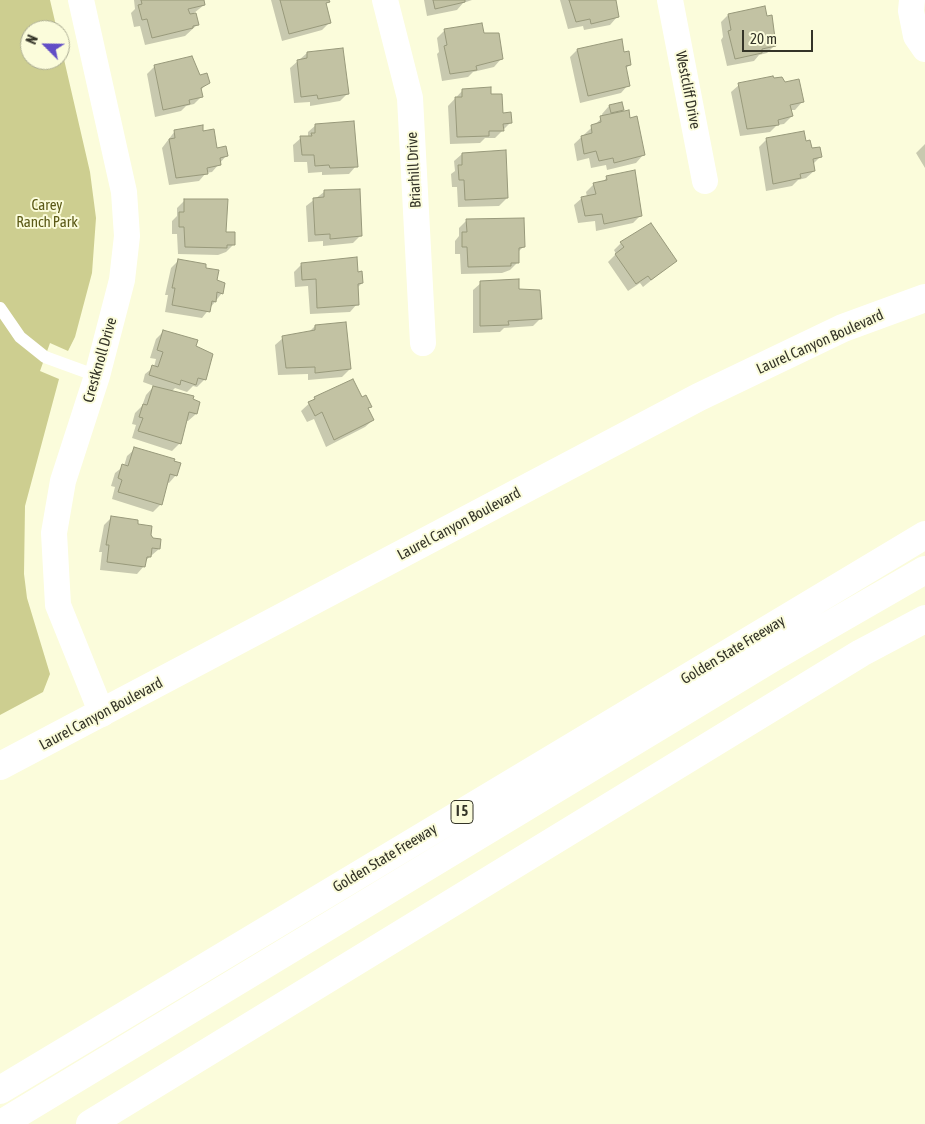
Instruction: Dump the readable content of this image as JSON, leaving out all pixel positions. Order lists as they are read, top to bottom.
{
  "streets": {
    "main road": ["Laurel Canyon Boulevard", "Golden State Freeway", "I 5"],
    "street": ["Westcliff Drive", "Briarhill Drive", "Crestknoll Drive"]
  },
  "crossings": [
    ["Laurel Canyon Boulevard", "Crestknoll Drive"]
  ],
  "parks": ["Carey Ranch Park"],
  "scale_bar": "20 m",
  "north": "top left"
}
